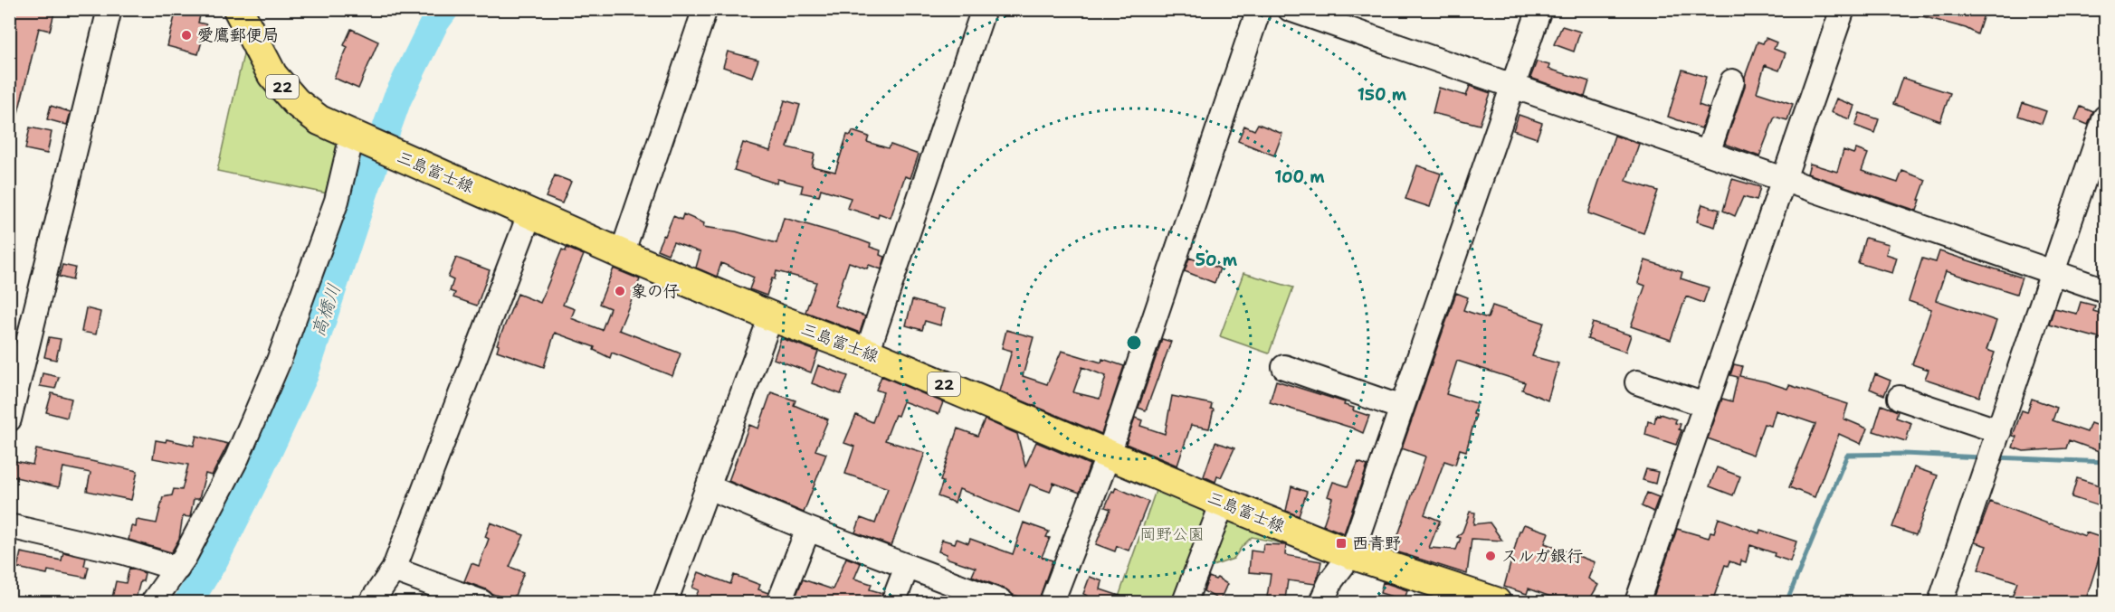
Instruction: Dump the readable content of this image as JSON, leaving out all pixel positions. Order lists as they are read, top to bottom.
{
  "streets": {
    "main road": ["22", "三島富士線"]
  },
  "water": ["高橋川"],
  "parks": ["岡野公園"],
  "places": {
    "other": ["愛鷹郵便局", "象の仔", "スルガ銀行"],
    "transit": ["西青野"]
  },
  "rings": ["150 m", "100 m", "50 m"]
}
